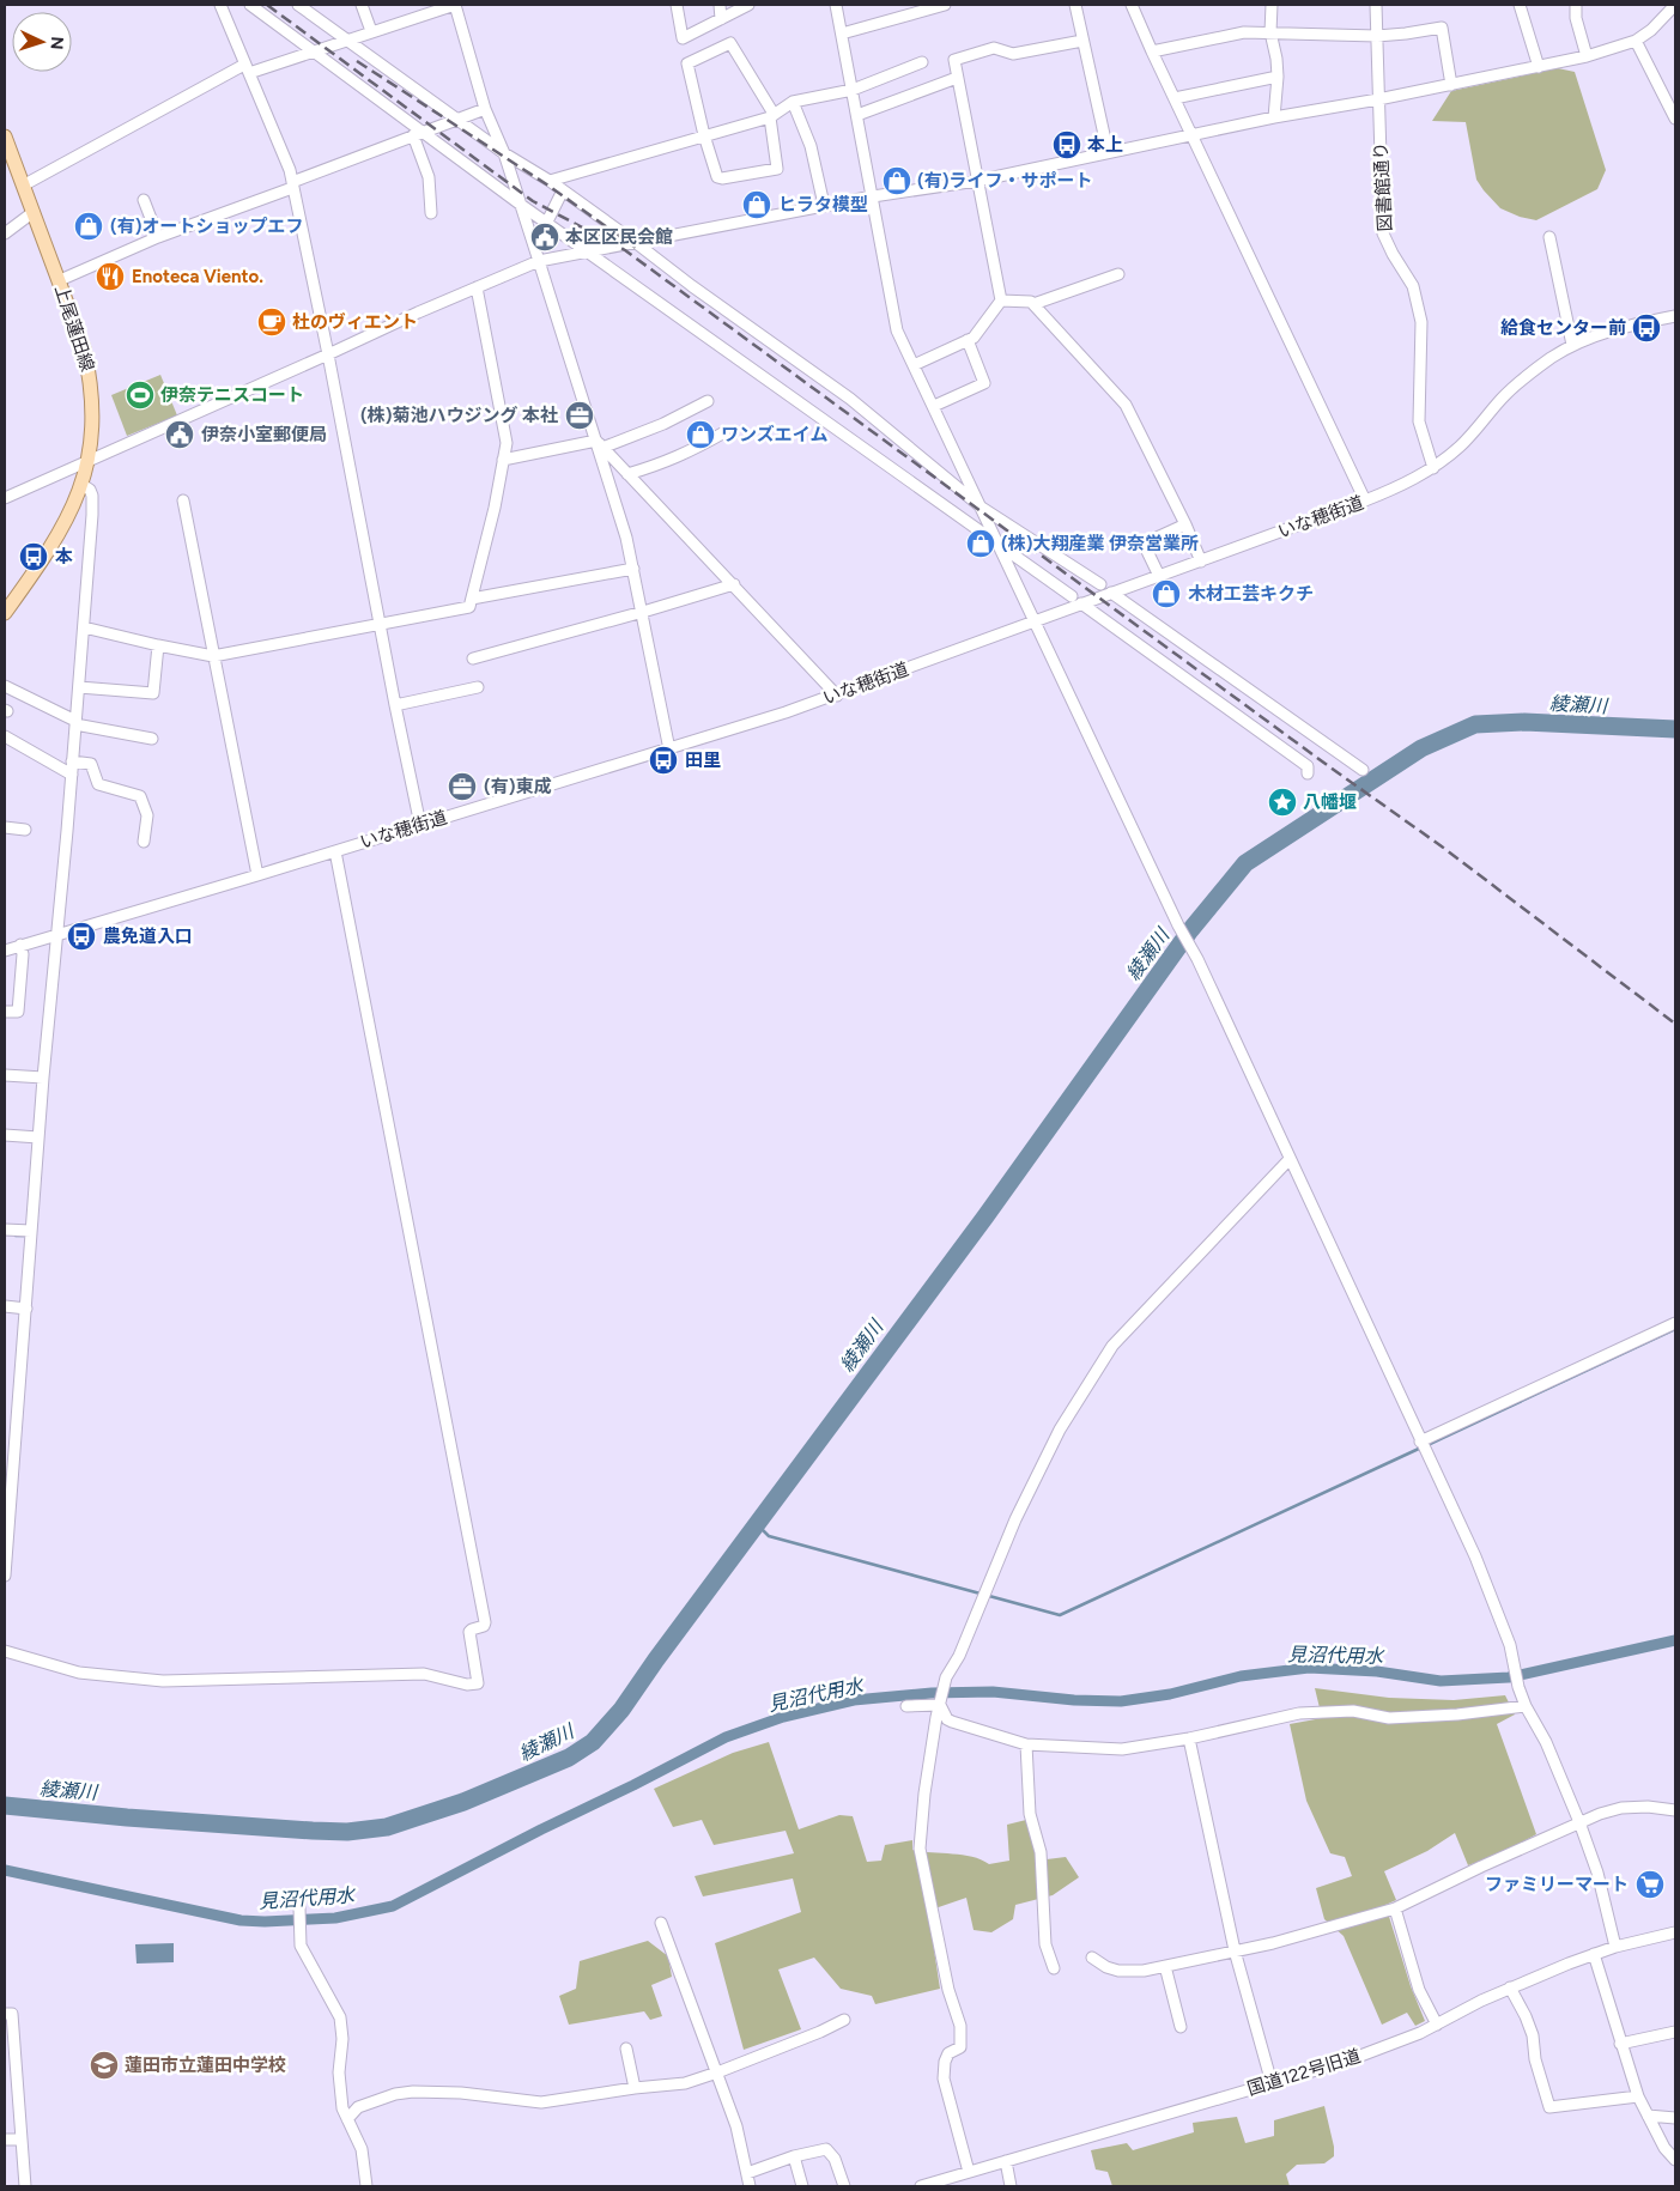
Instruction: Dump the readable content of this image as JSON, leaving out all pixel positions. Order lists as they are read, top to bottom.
{
  "streets": {
    "main road": ["上尾蓮田線"],
    "street": ["図書館通り", "いな穂街道", "国道122号旧道"]
  },
  "crossings": [
    ["図書館通り", "いな穂街道"]
  ],
  "water": ["綾瀬川", "見沼代用水"],
  "places": {
    "bus stop": [
      "本上",
      "給食センター前",
      "本",
      "田里",
      "農免道入口"
    ],
    "shop": [
      "(有)ライフ・サポート",
      "ヒラタ模型",
      "(有)オートショップエフ",
      "ワンズエイム",
      "(株)大翔産業 伊奈営業所",
      "木材工芸キクチ"
    ],
    "public building": ["本区区民会館", "伊奈小室郵便局"],
    "restaurant": ["Enoteca Viento."],
    "cafe": ["杜のヴィエント"],
    "sports": ["伊奈テニスコート"],
    "office": ["(株)菊池ハウジング 本社", "(有)東成"],
    "place": ["八幡堰"],
    "supermarket": ["ファミリーマート"],
    "school or university": ["蓮田市立蓮田中学校"]
  },
  "north": "right"
}
